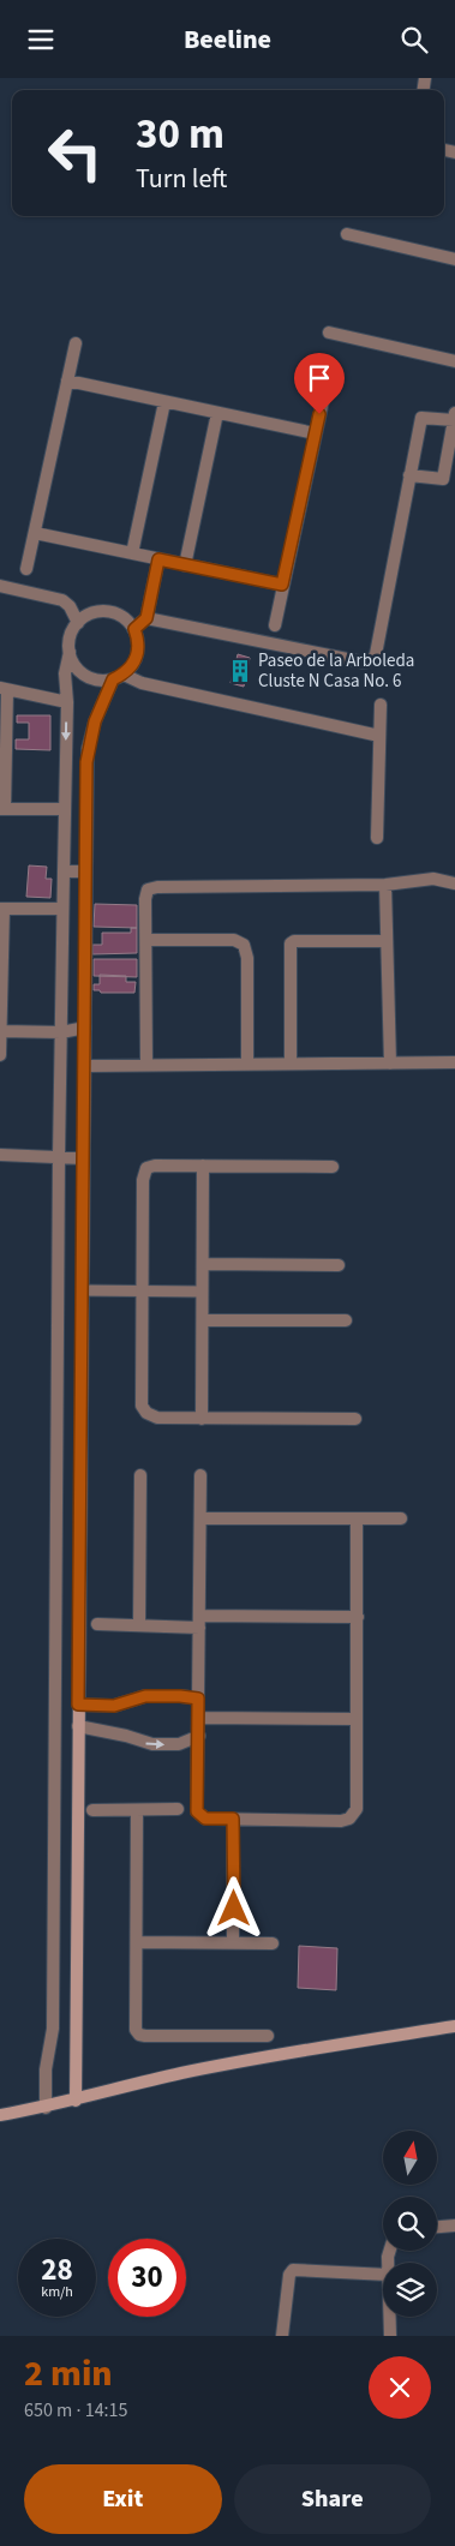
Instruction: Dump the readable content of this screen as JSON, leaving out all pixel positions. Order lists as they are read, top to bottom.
{
  "places": {
    "building": ["Paseo de la Arboleda Cluste N Casa No. 6"]
  },
  "north": "top",
  "page": {
    "header": "Beeline",
    "turn": ["30 m", "Turn left"],
    "speed": "28 km/h",
    "limit": "30",
    "heading": ["2 min", "650 m · 14:15"],
    "buttons": ["Exit", "Share"]
  }
}
